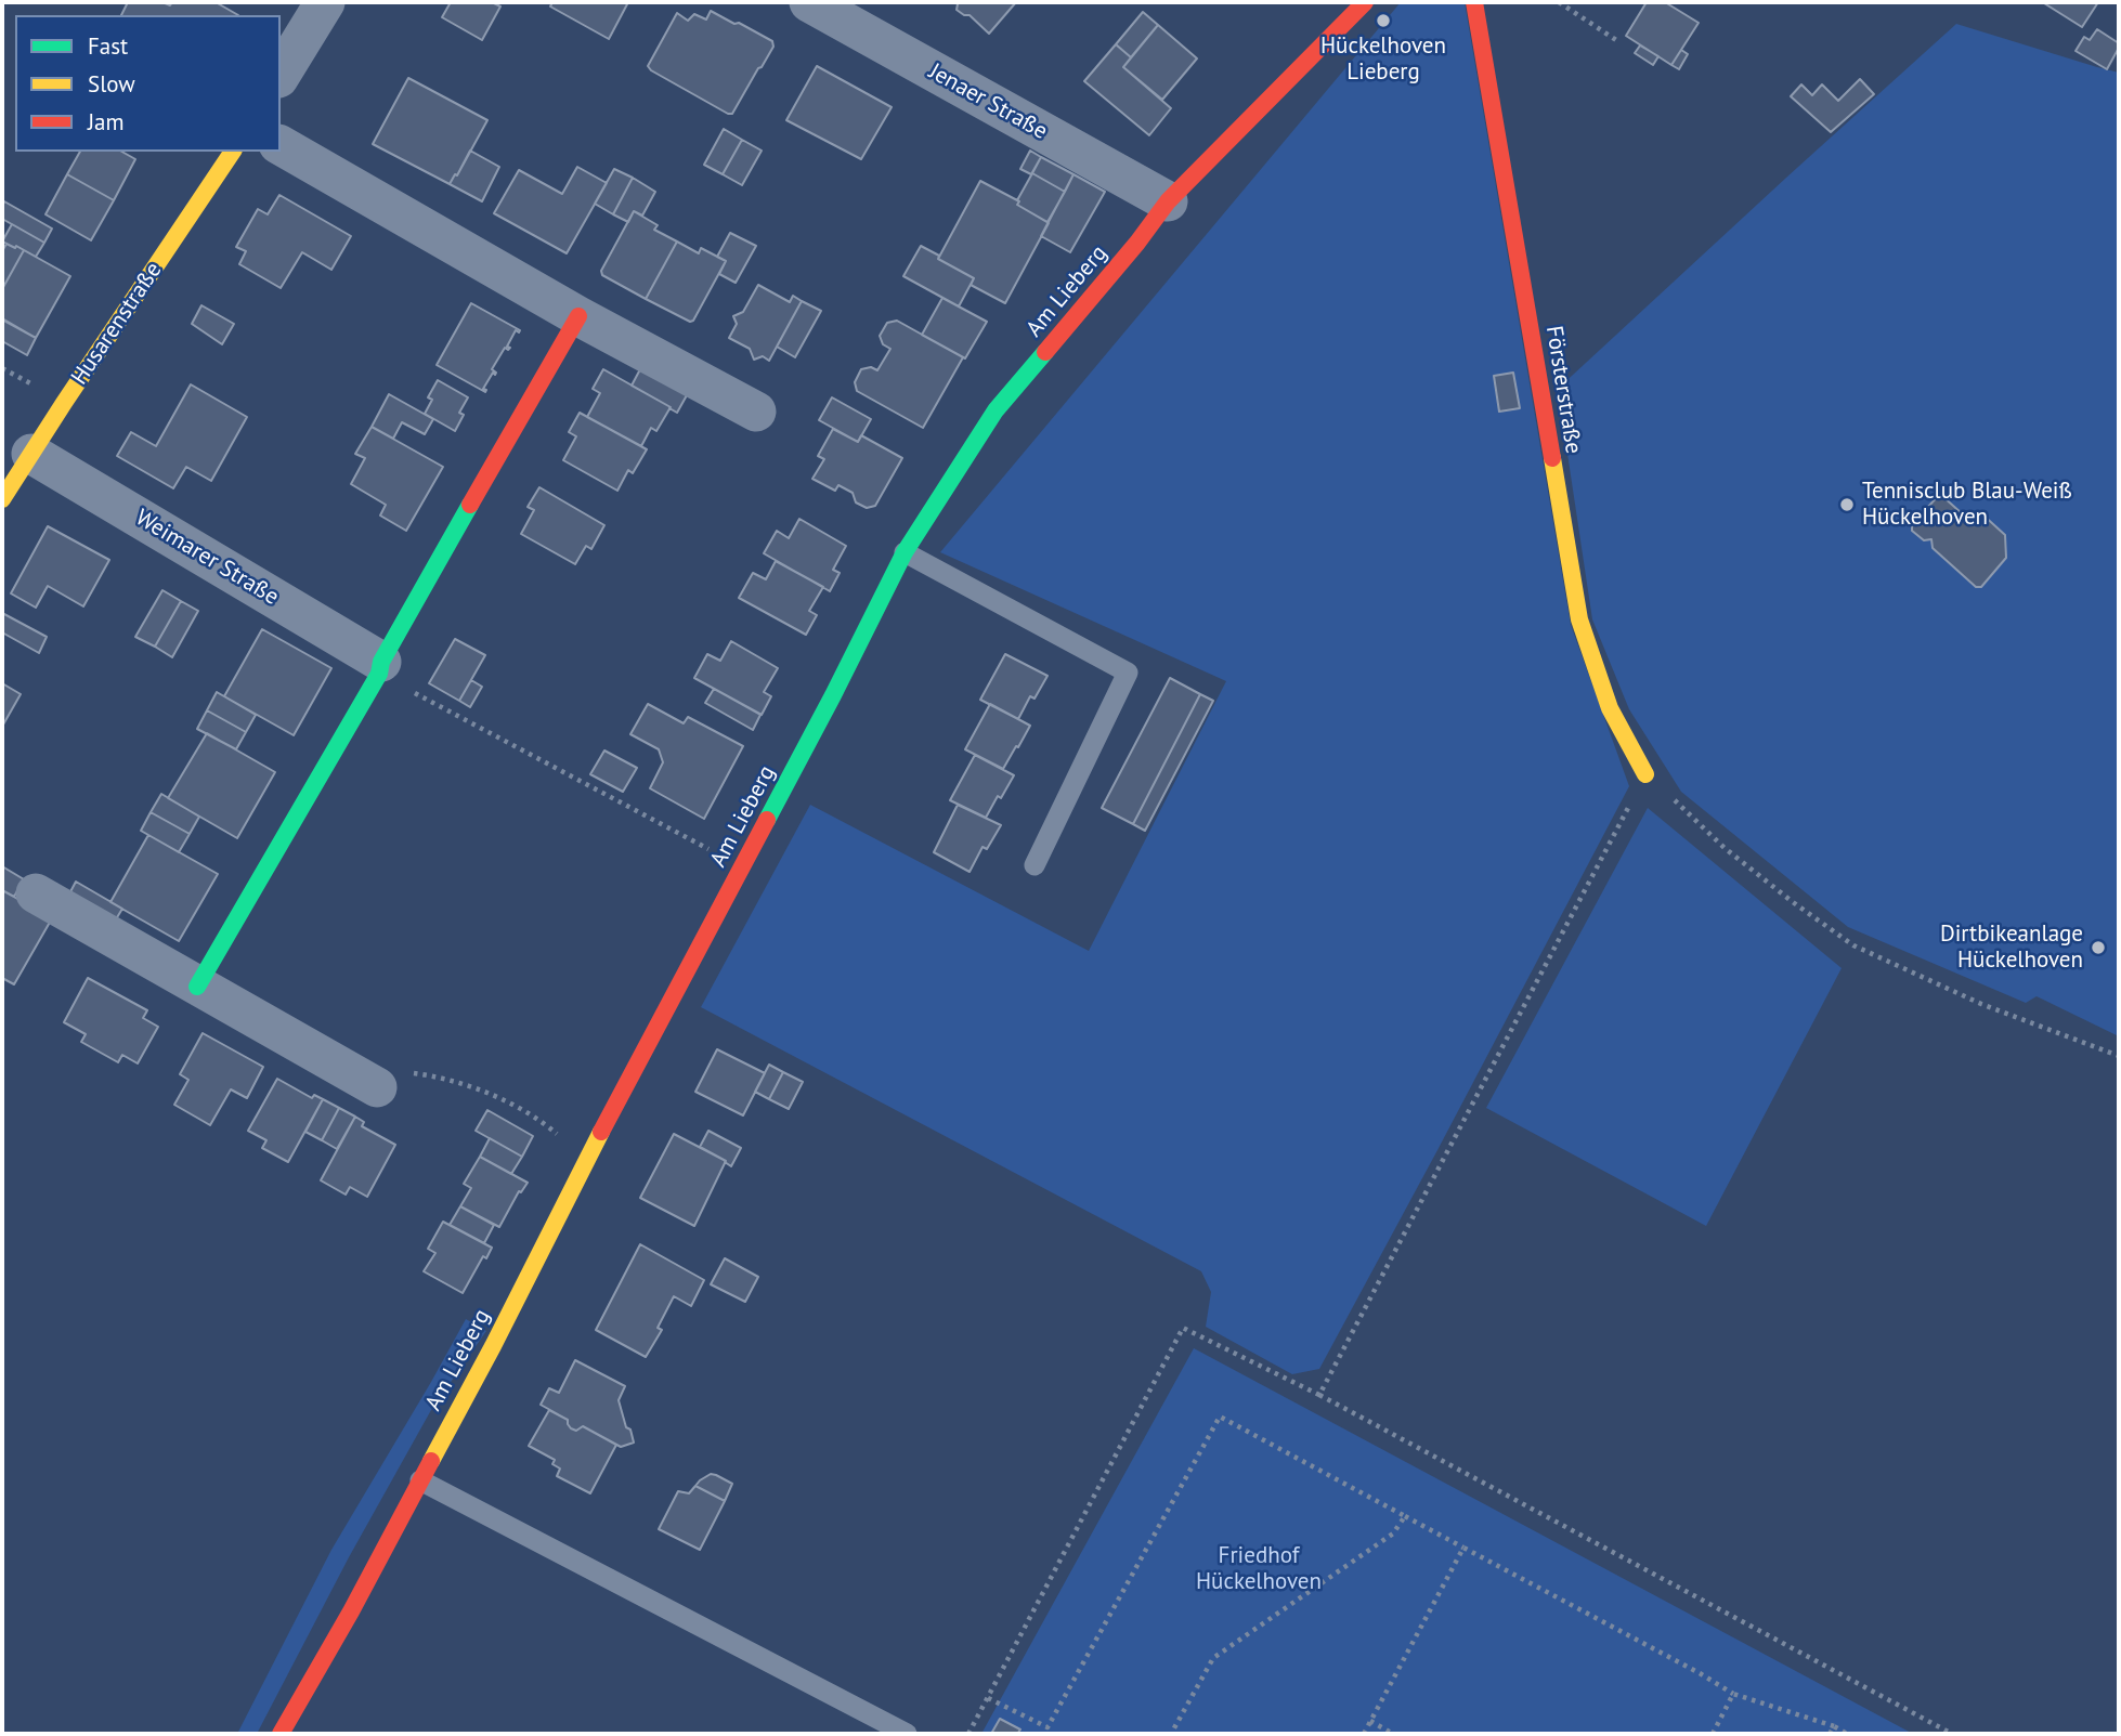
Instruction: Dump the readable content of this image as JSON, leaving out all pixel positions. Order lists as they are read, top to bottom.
{
  "streets": {
    "street": [
      "Jenaer Straße",
      "Am Lieberg",
      "Husarenstraße",
      "Försterstraße",
      "Weimarer Straße"
    ]
  },
  "crossings": [
    ["Jenaer Straße", "Am Lieberg"],
    ["Husarenstraße", "Weimarer Straße"]
  ],
  "parks": ["Friedhof Hückelhoven"],
  "places": ["Hückelhoven Lieberg", "Tennisclub Blau-Weiß Hückelhoven", "Dirtbikeanlage Hückelhoven"],
  "legend": ["Fast", "Slow", "Jam"]
}
